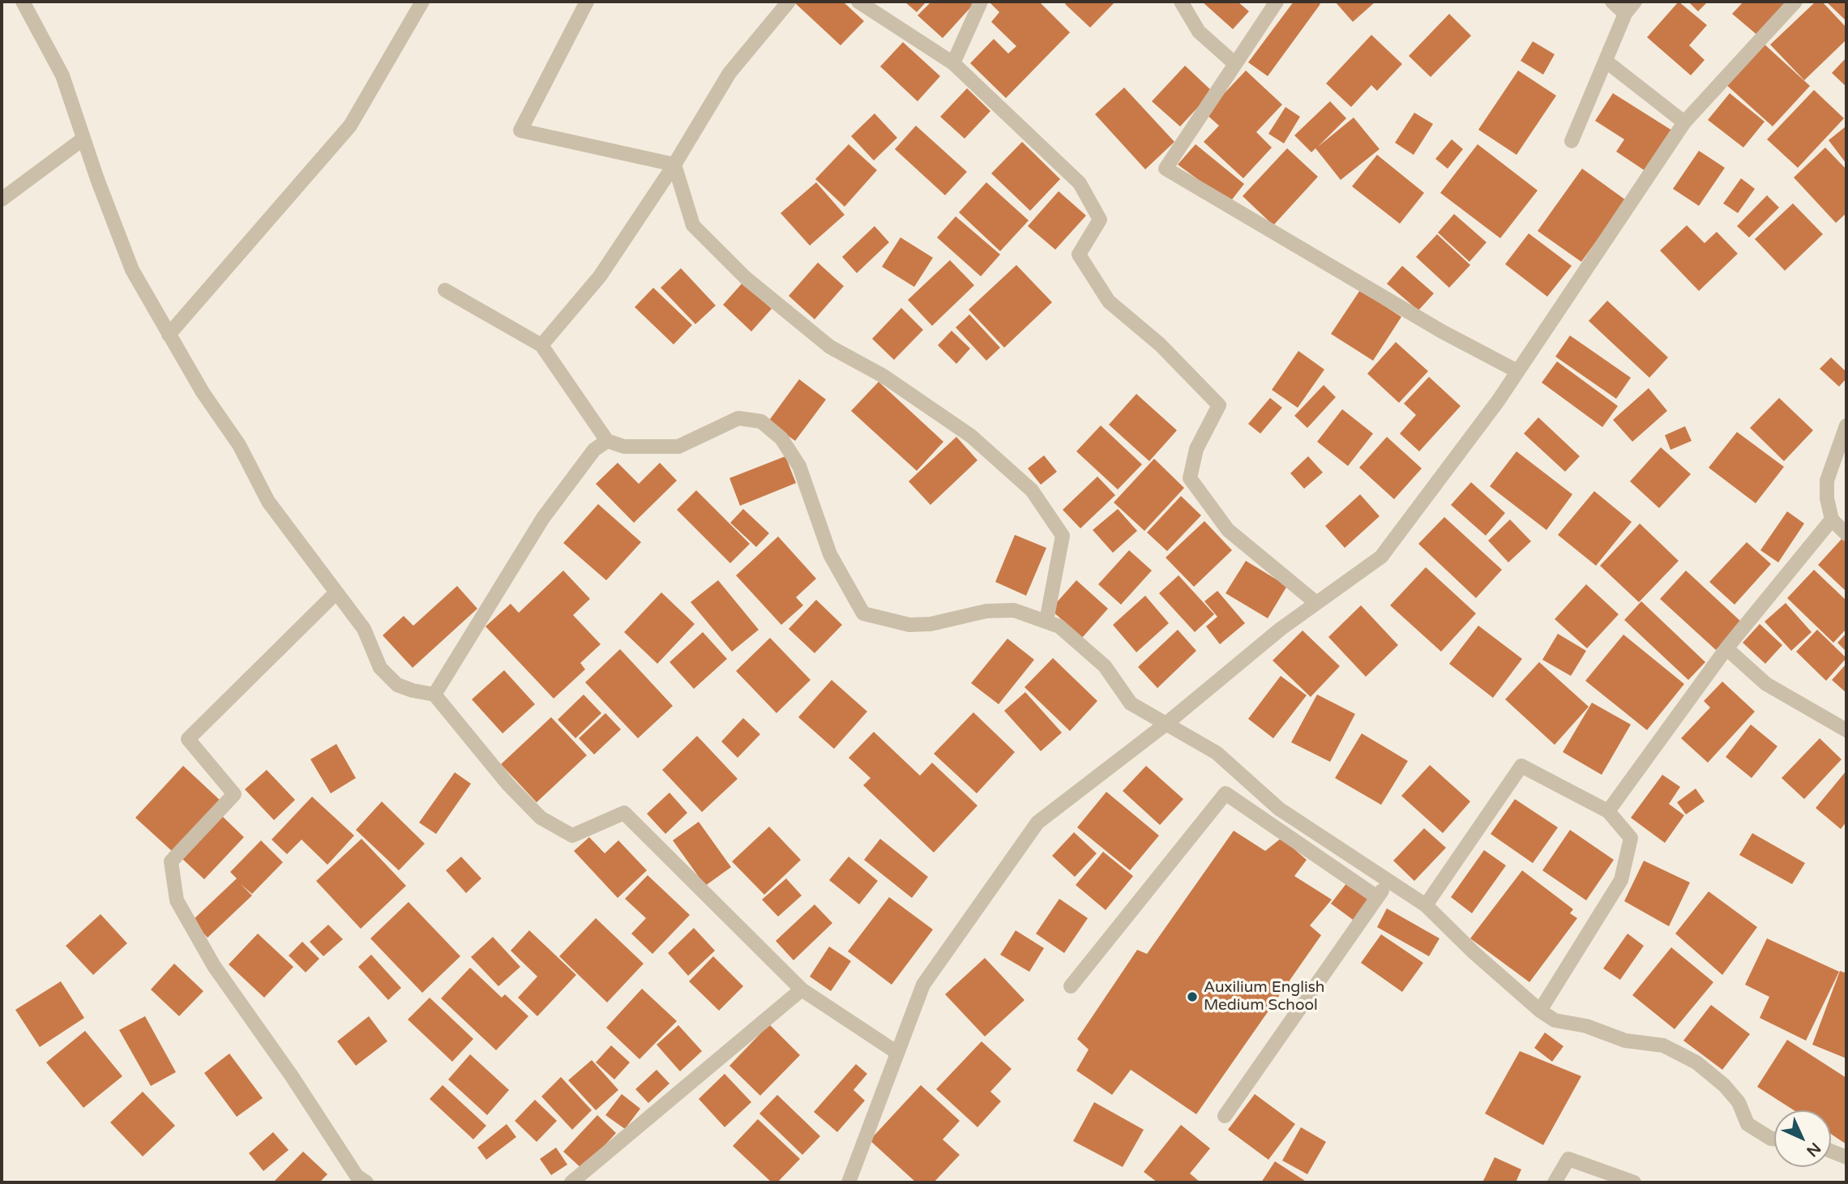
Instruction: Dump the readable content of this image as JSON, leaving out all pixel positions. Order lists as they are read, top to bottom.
{
  "places": ["Auxilium English Medium School"],
  "north": "bottom right"
}
